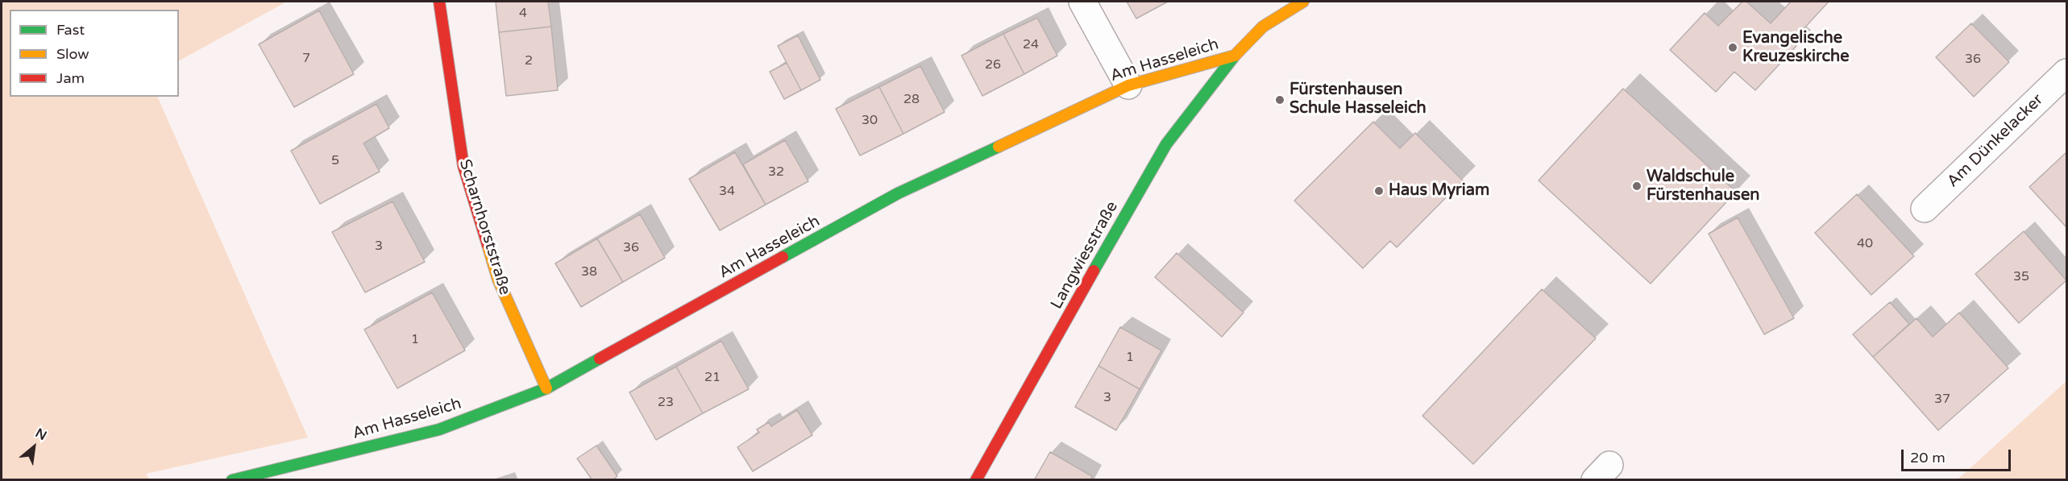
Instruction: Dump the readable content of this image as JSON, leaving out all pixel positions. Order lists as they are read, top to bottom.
{
  "streets": {
    "street": [
      "Am Hasseleich",
      "Am Dünkelacker",
      "Scharnhorststraße",
      "Langwiesstraße"
    ]
  },
  "crossings": [
    ["Am Hasseleich", "Scharnhorststraße"],
    ["Am Hasseleich", "Langwiesstraße"]
  ],
  "places": [
    "Evangelische Kreuzeskirche",
    "Fürstenhausen Schule Hasseleich",
    "Waldschule Fürstenhausen",
    "Haus Myriam"
  ],
  "house_numbers": [
    "4",
    "24",
    "7",
    "36",
    "2",
    "26",
    "28",
    "30",
    "5",
    "32",
    "34",
    "40",
    "3",
    "36",
    "38",
    "35",
    "1",
    "1",
    "21",
    "3",
    "37",
    "23"
  ],
  "legend": ["Fast", "Slow", "Jam"],
  "scale_bar": "20 m",
  "north": "top right"
}
